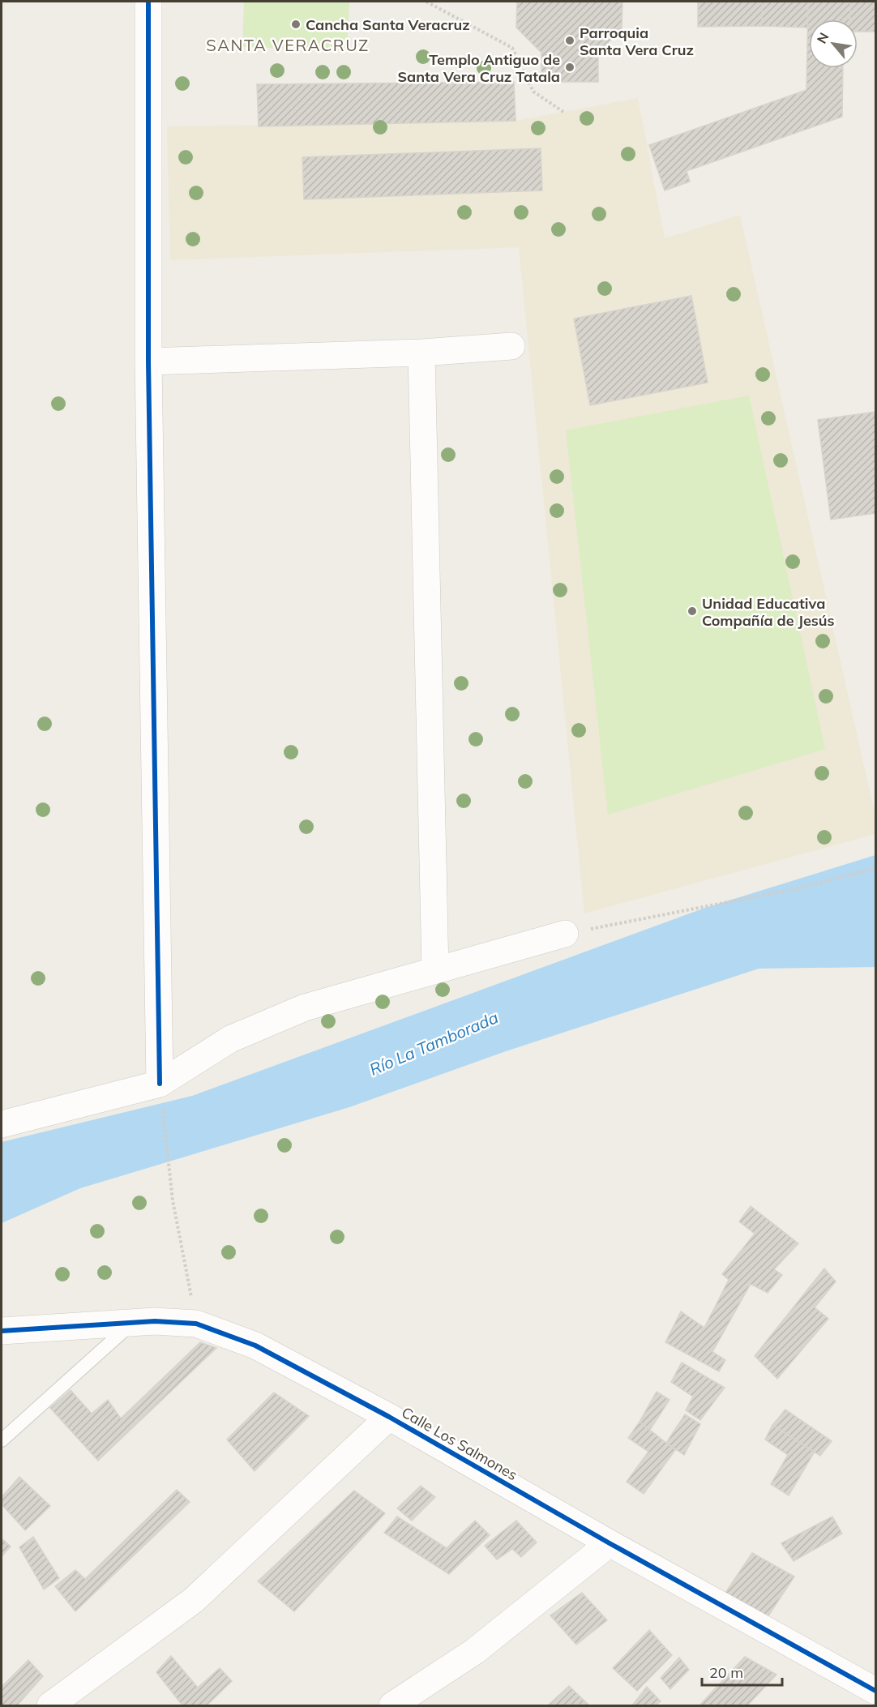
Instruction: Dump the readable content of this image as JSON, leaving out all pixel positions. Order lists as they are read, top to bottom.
{
  "streets": {
    "street": ["Calle Los Salmones"]
  },
  "districts": ["SANTA VERACRUZ"],
  "water": ["Río La Tamborada"],
  "places": [
    "Cancha Santa Veracruz",
    "Parroquia Santa Vera Cruz",
    "Templo Antiguo de Santa Vera Cruz Tatala",
    "Unidad Educativa Compañía de Jesús"
  ],
  "scale_bar": "20 m",
  "north": "top left"
}
